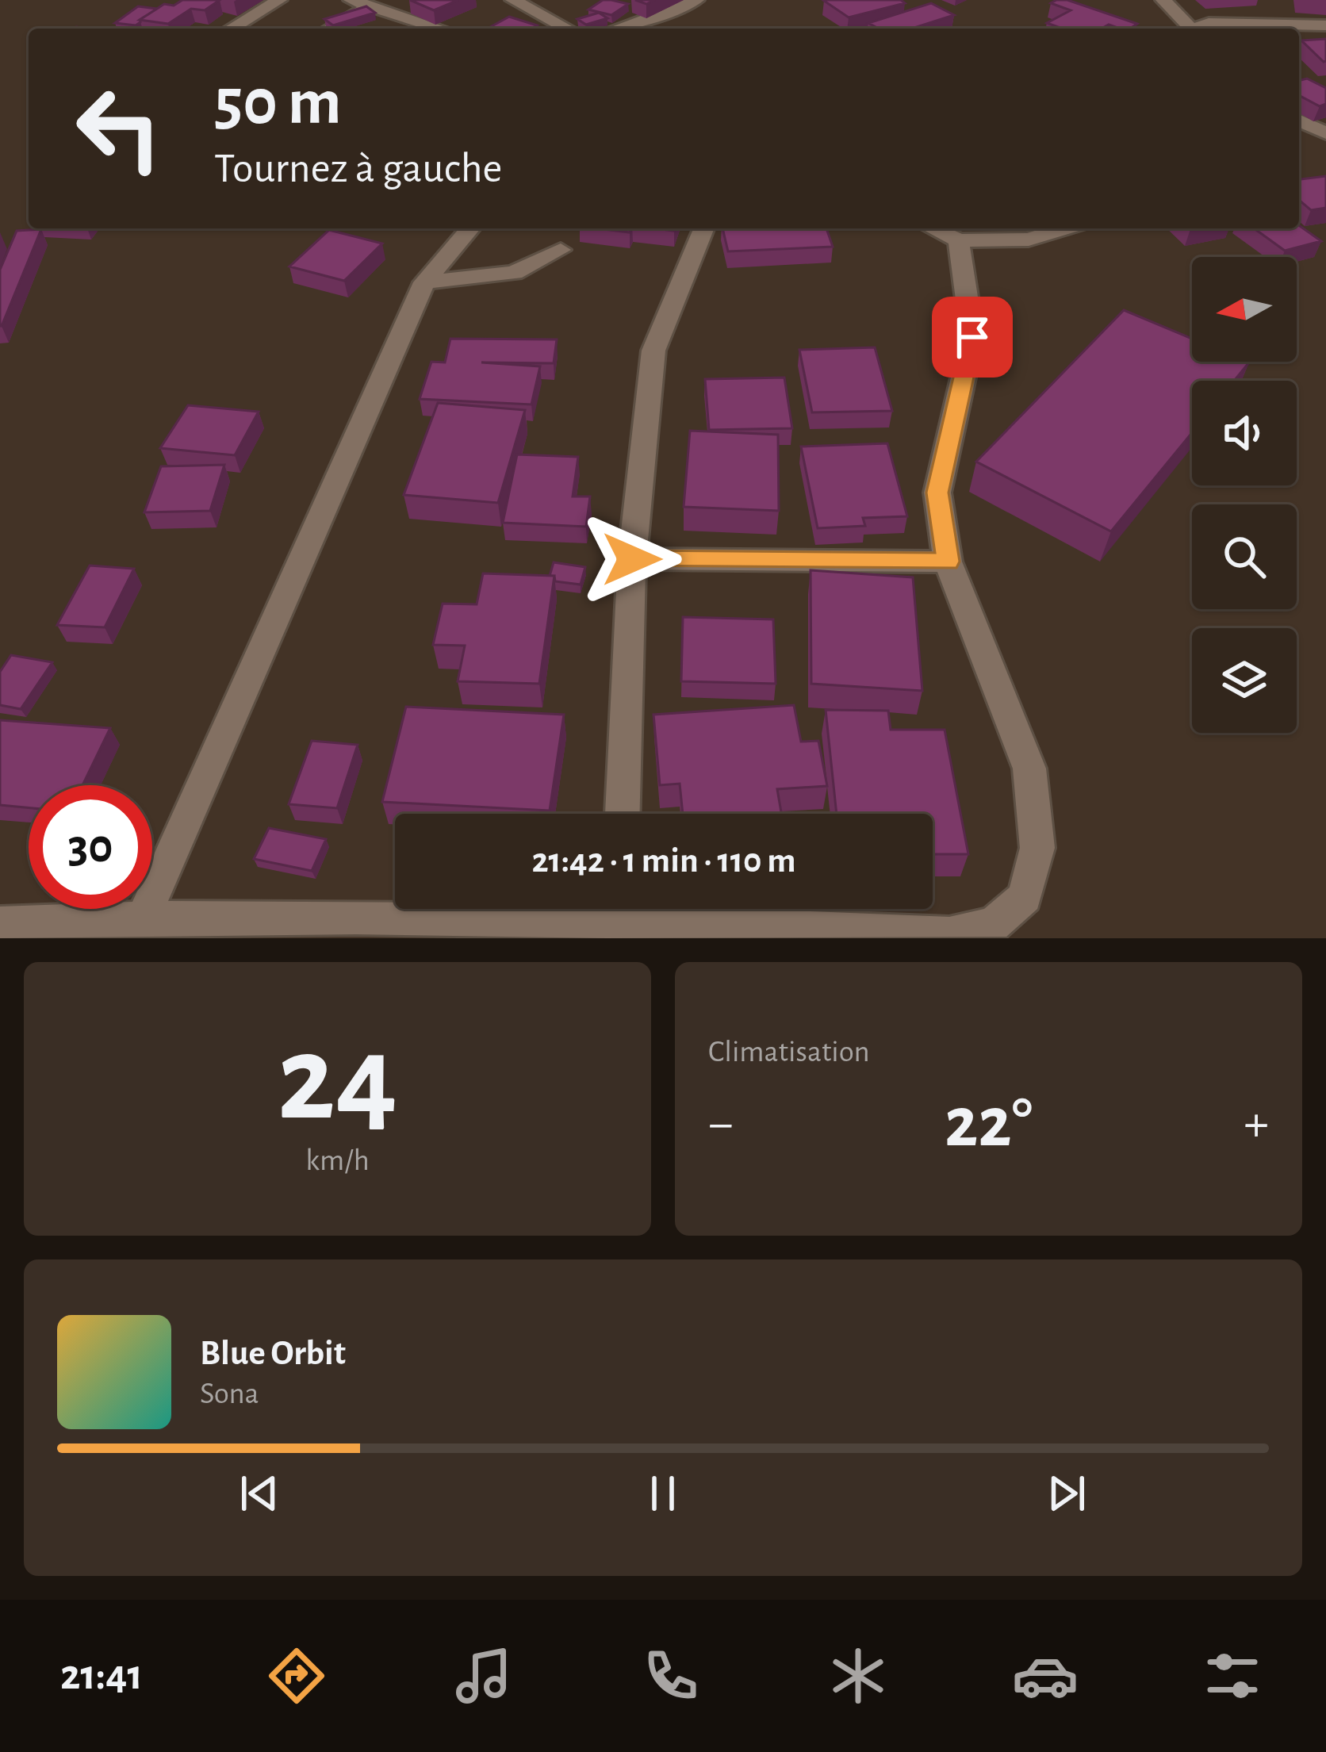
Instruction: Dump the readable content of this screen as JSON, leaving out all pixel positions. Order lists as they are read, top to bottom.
{
  "north": "left",
  "page": {
    "turn": ["50 m", "Tournez à gauche"],
    "limit": "30",
    "trip": "21:42 · 1 min · 110 m",
    "tile": [
      ["24", "km/h"],
      "Climatisation"
    ],
    "heat": ["−", "22°", "+"],
    "song": ["Blue Orbit", "Sona"],
    "tabs": "21:41"
  }
}
